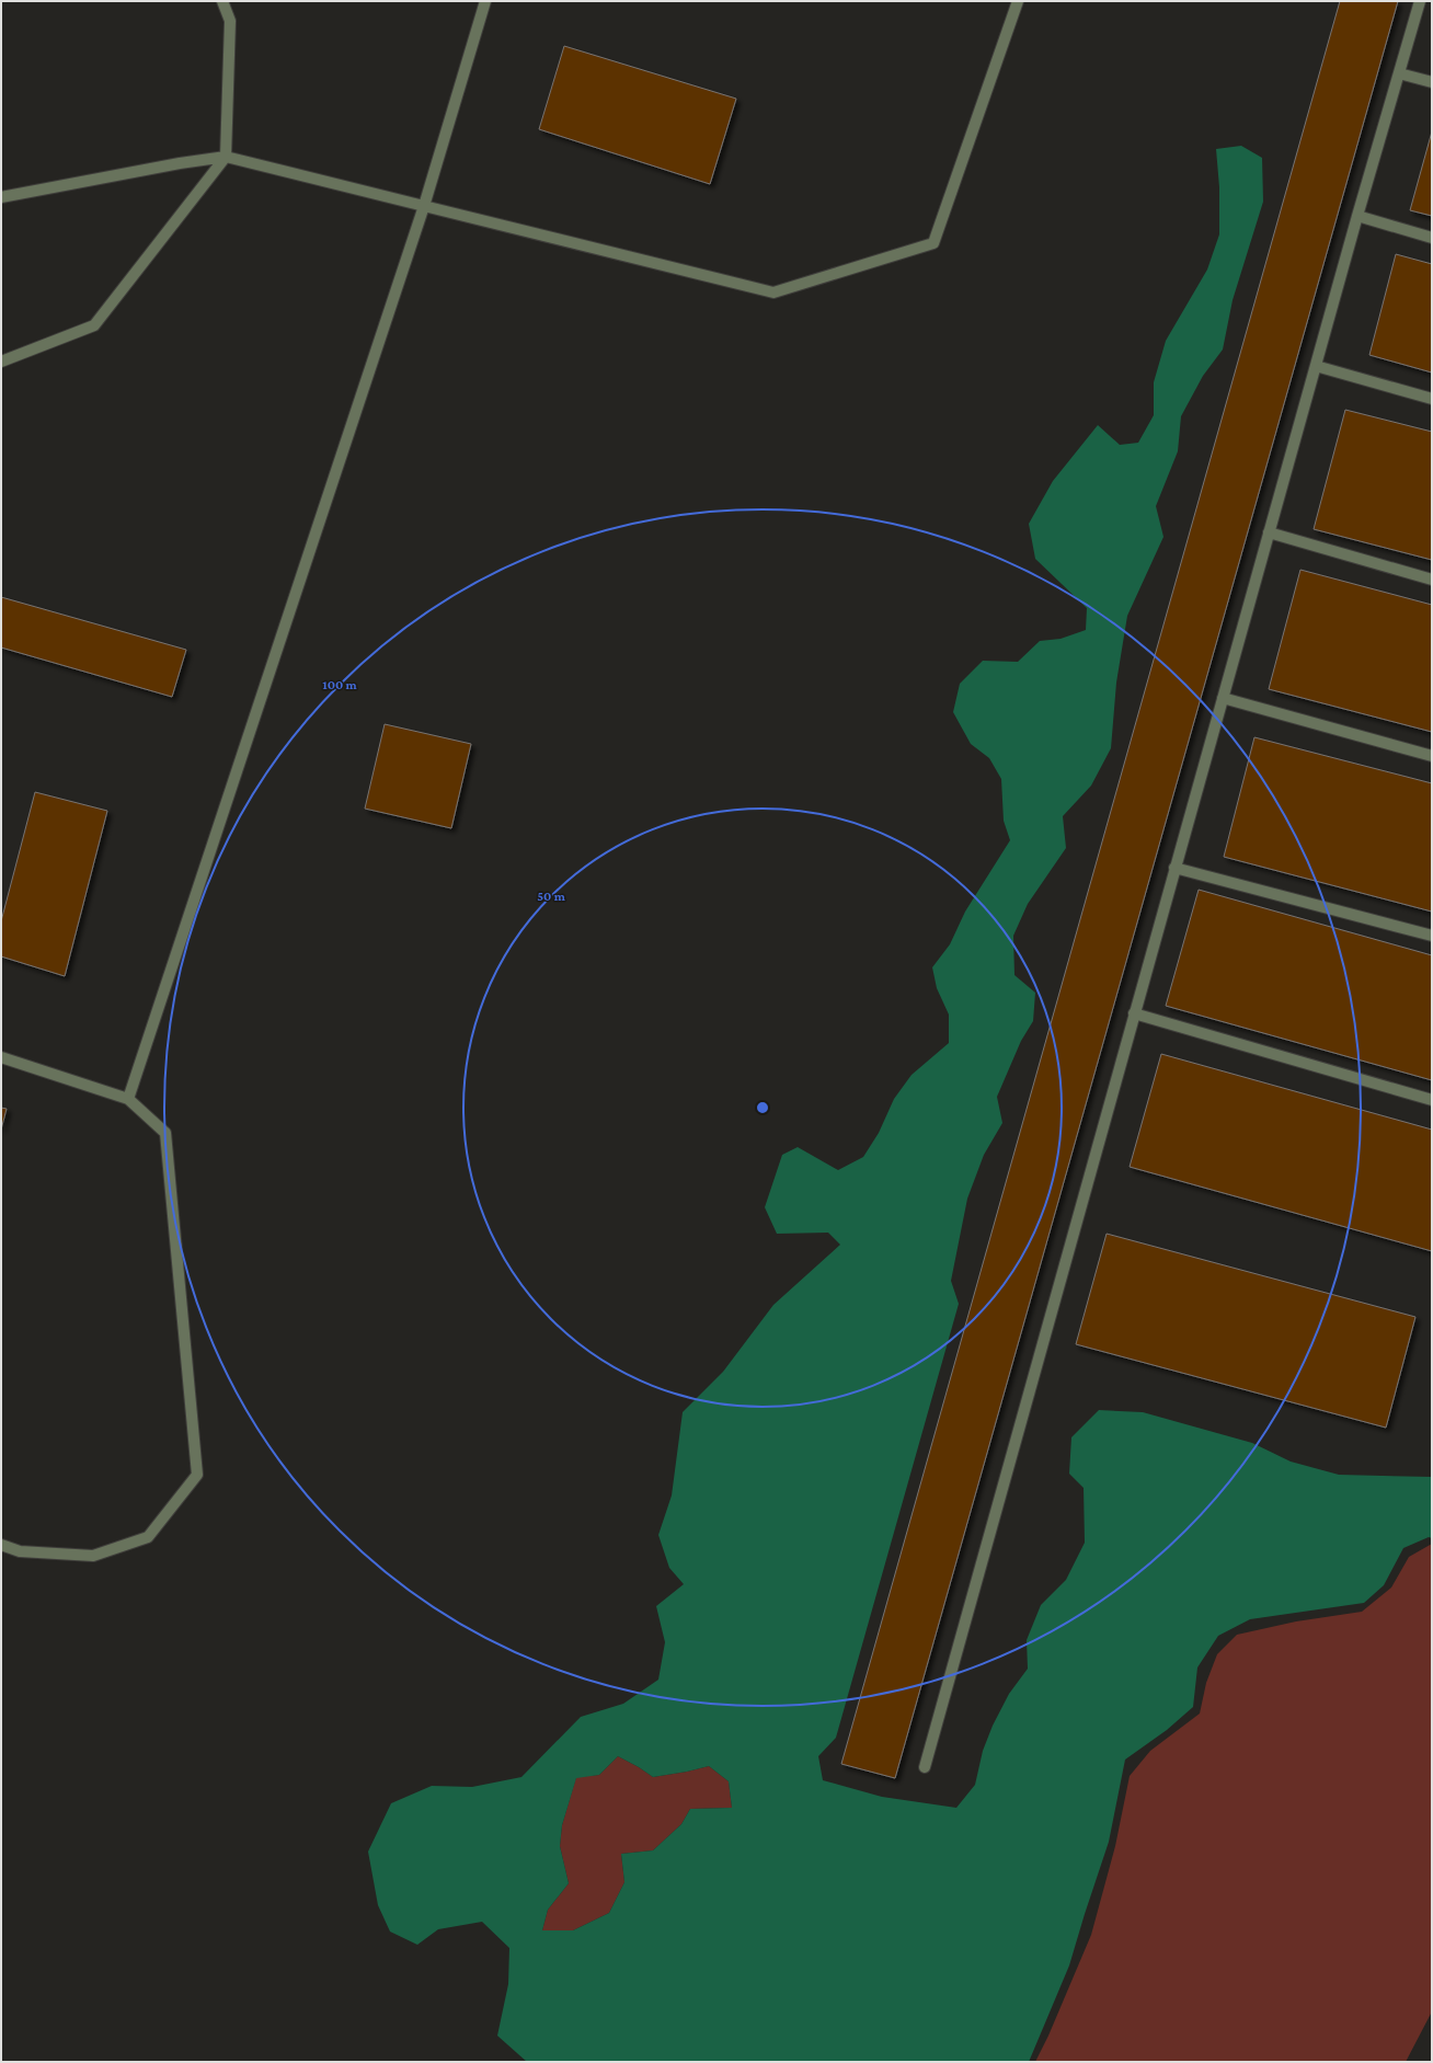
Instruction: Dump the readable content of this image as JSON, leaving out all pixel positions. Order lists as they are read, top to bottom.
{
  "rings": ["100 m", "50 m"]
}
